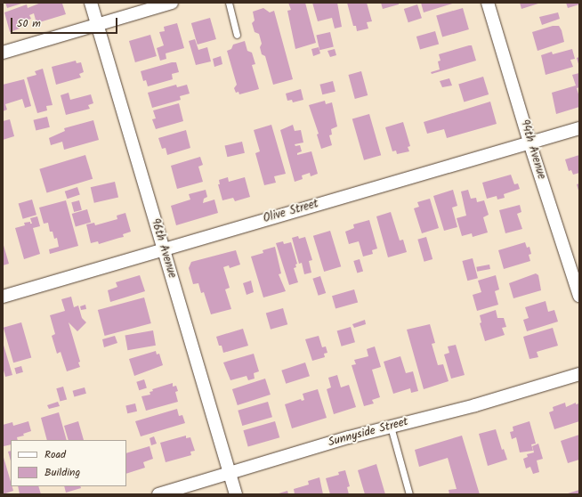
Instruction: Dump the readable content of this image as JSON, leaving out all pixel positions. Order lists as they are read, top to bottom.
{
  "streets": {
    "street": [
      "94th Avenue",
      "Olive Street",
      "96th Avenue",
      "Sunnyside Street"
    ]
  },
  "crossings": [
    ["94th Avenue", "Olive Street"],
    ["Olive Street", "96th Avenue"],
    ["96th Avenue", "Sunnyside Street"]
  ],
  "legend": ["Road", "Building"],
  "scale_bar": "50 m"
}
